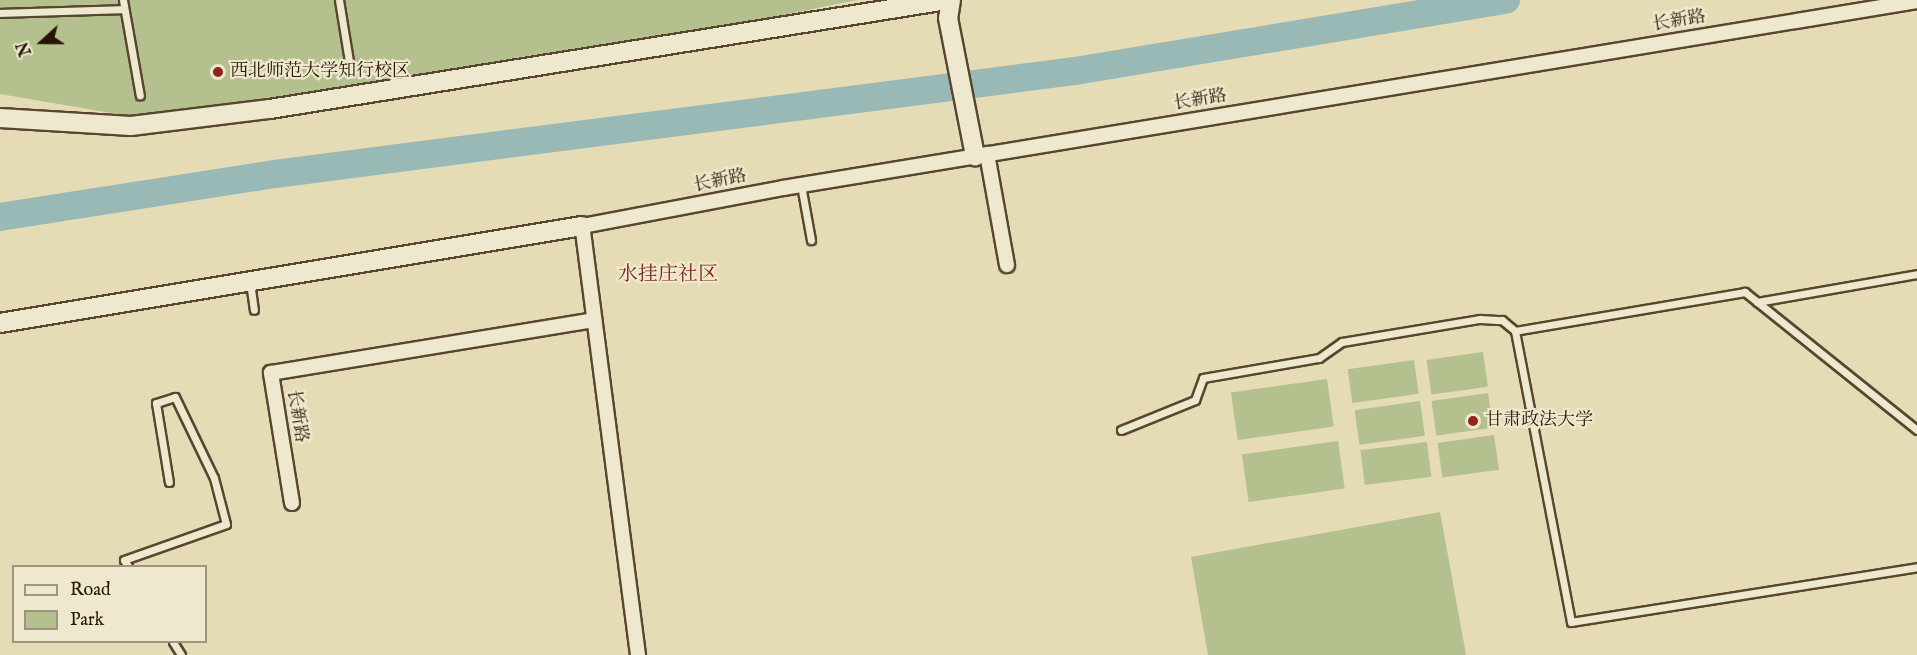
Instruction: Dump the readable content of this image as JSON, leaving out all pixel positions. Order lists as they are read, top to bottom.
{
  "streets": {
    "street": ["长新路"]
  },
  "districts": ["水挂庄社区"],
  "places": ["西北师范大学知行校区", "甘肃政法大学"],
  "legend": ["Road", "Park"],
  "north": "left"
}
